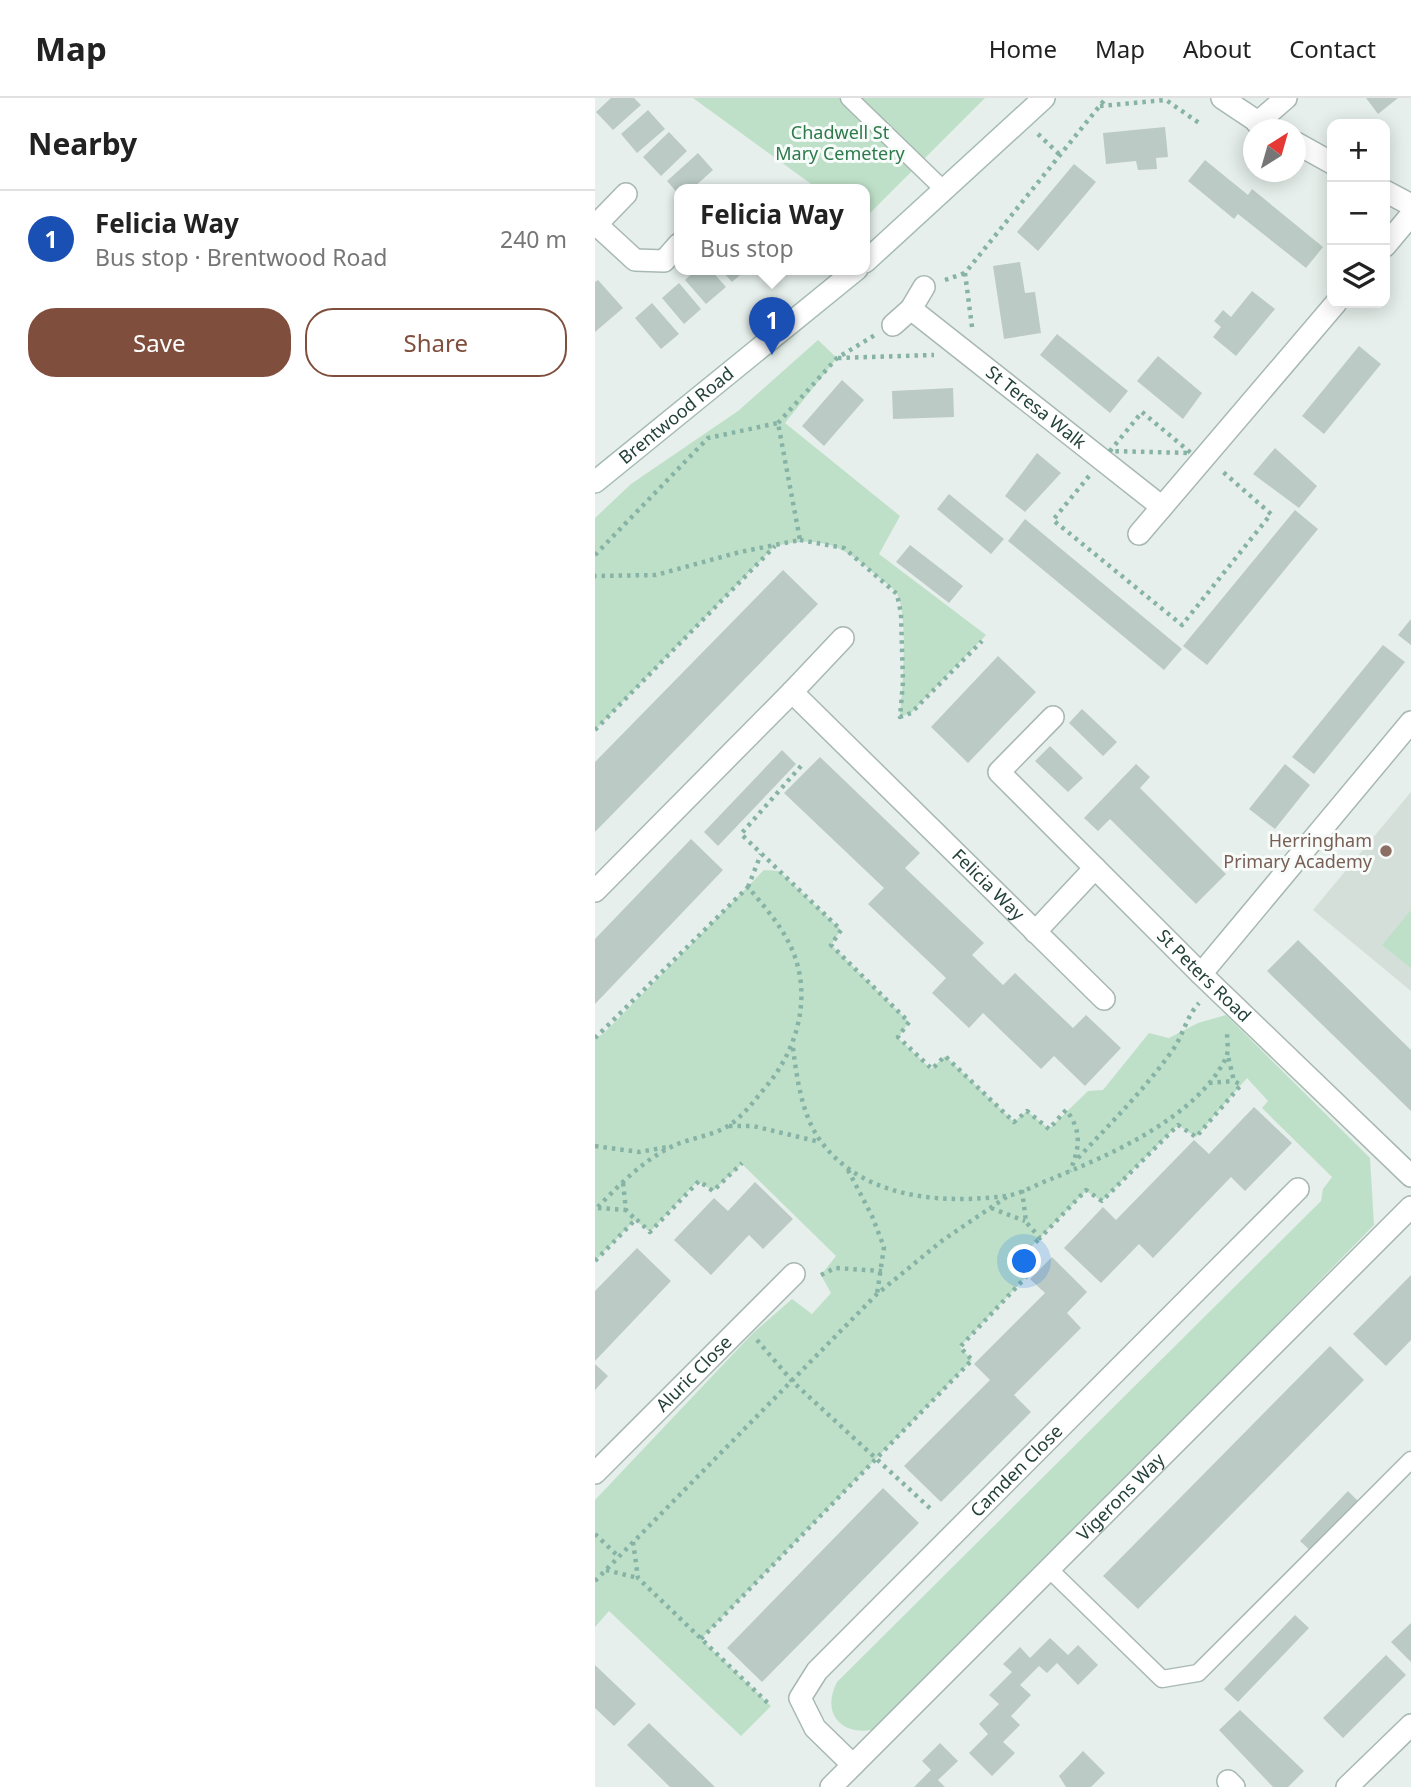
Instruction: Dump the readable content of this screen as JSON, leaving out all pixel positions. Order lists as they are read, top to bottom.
{
  "streets": {
    "street": [
      "St Teresa Walk",
      "Brentwood Road",
      "Felicia Way",
      "St Peters Road",
      "Aluric Close",
      "Camden Close",
      "Vigerons Way"
    ]
  },
  "crossings": [
    ["Felicia Way", "St Peters Road"],
    ["Camden Close", "Vigerons Way"]
  ],
  "parks": ["Chadwell St Mary Cemetery"],
  "places": ["Herringham Primary Academy"],
  "north": "top right",
  "page": {
    "header": "Map",
    "nav": [
      "Home",
      "Map",
      "About",
      "Contact"
    ],
    "heading": "Nearby",
    "map_buttons": ["+", "−"],
    "popup": ["Felicia Way", "Bus stop"],
    "list": [
      {
        "mark": "1",
        "name": "Felicia Way",
        "note": "Bus stop · Brentwood Road",
        "value": "240 m"
      }
    ],
    "buttons": ["Save", "Share"],
    "pins": "1"
  }
}
